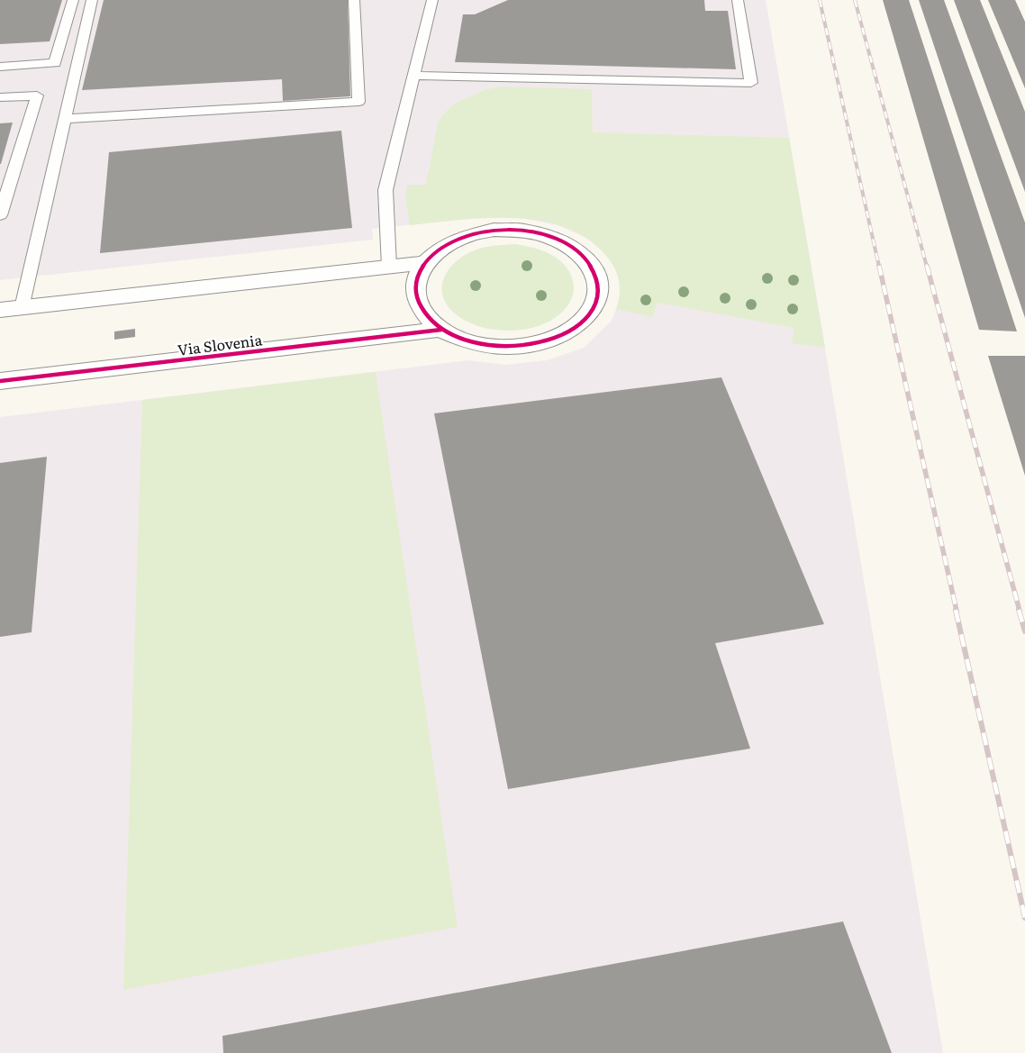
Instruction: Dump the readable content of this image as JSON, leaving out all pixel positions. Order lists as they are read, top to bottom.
{
  "streets": {
    "street": ["Via Slovenia"]
  }
}
